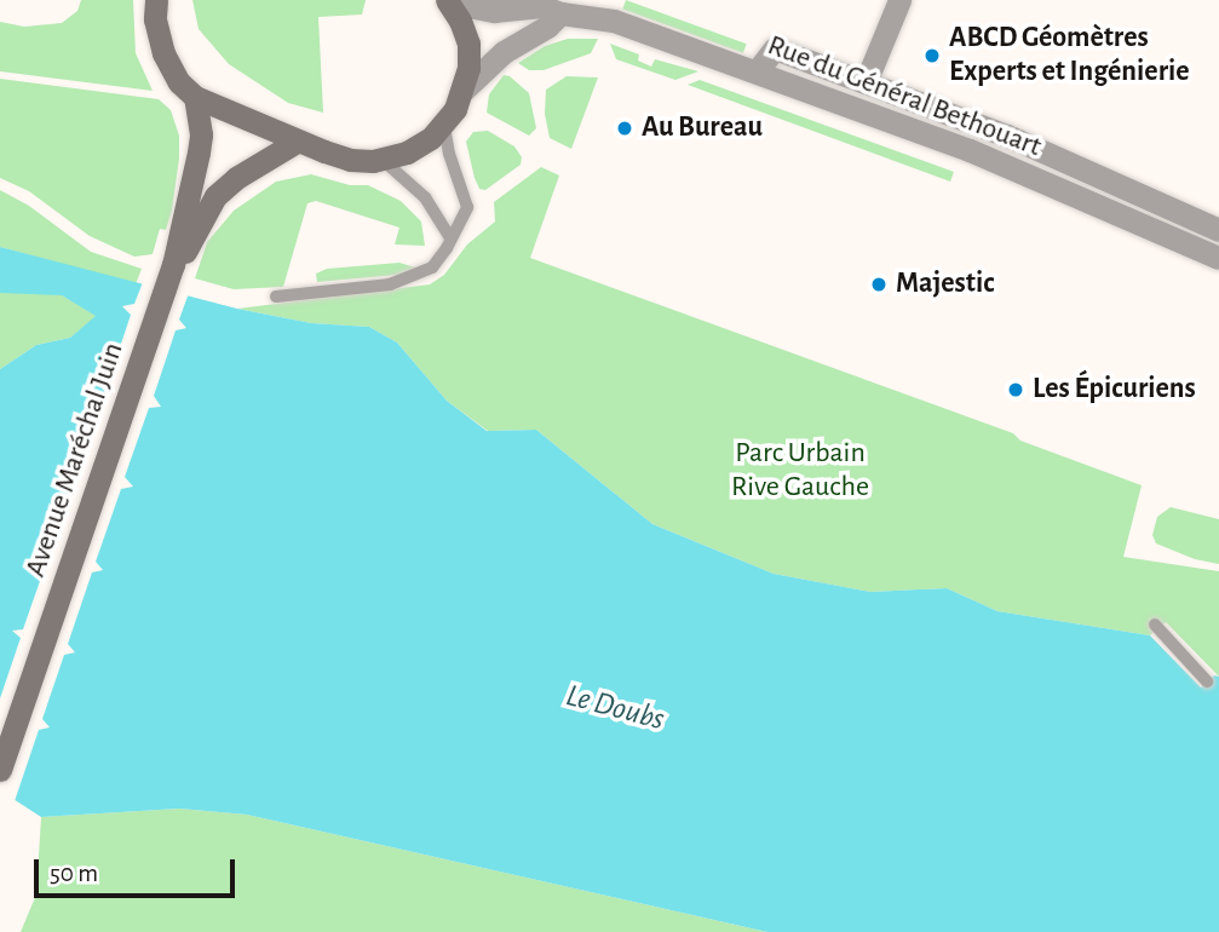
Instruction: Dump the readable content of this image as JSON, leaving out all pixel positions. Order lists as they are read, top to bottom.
{
  "streets": {
    "main road": ["Avenue Maréchal Juin"],
    "street": ["Rue du Général Bethouart"]
  },
  "water": ["Le Doubs"],
  "parks": ["Parc Urbain Rive Gauche"],
  "places": [
    "ABCD Géomètres Experts et Ingénierie",
    "Au Bureau",
    "Majestic",
    "Les Épicuriens"
  ],
  "scale_bar": "50 m"
}
